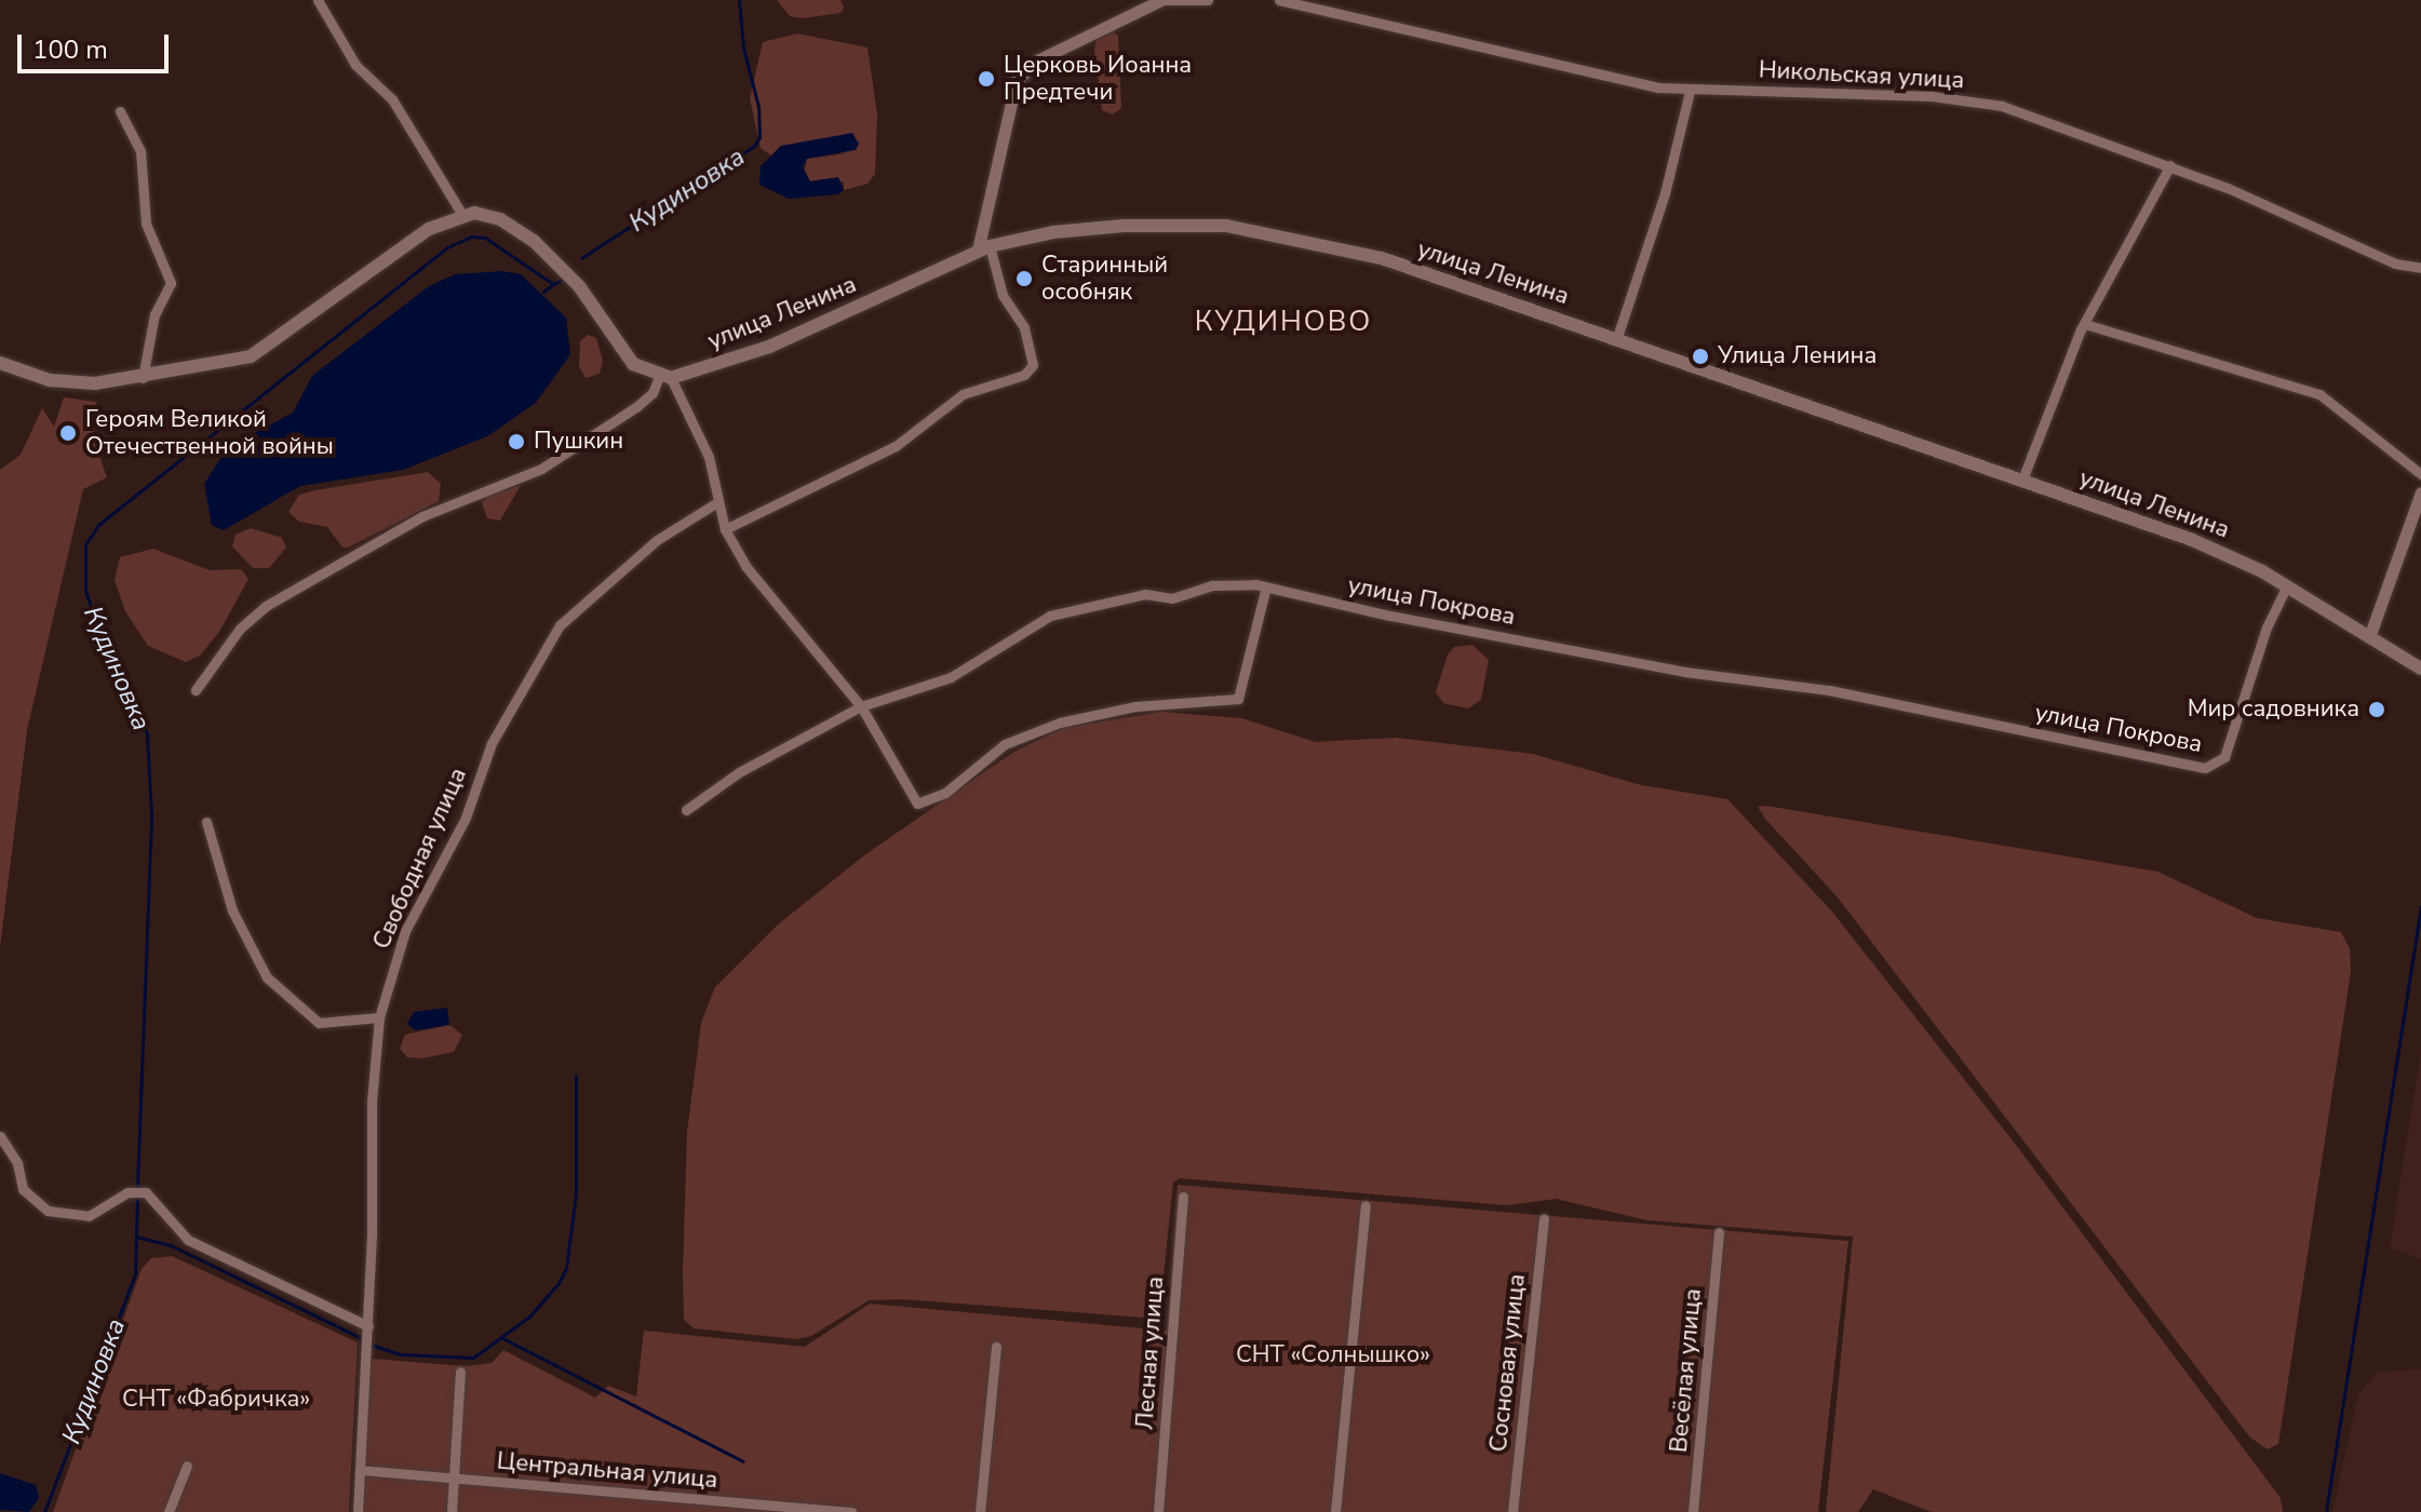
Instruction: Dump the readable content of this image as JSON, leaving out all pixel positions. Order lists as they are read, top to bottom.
{
  "streets": {
    "main road": ["улица Ленина"],
    "street": [
      "Никольская улица",
      "улица Покрова",
      "Свободная улица",
      "Лесная улица",
      "Сосновая улица",
      "Весёлая улица",
      "Центральная улица"
    ]
  },
  "crossings": [
    ["улица Ленина", "улица Покрова"],
    ["Свободная улица", "Центральная улица"]
  ],
  "districts": ["КУДИНОВО"],
  "water": ["Кудиновка"],
  "parks": ["СНТ «Солнышко»", "СНТ «Фабричка»"],
  "places": [
    "Церковь Иоанна Предтечи",
    "Старинный особняк",
    "Улица Ленина",
    "Героям Великой Отечественной войны",
    "Пушкин",
    "Мир садовника"
  ],
  "scale_bar": "100 m"
}
